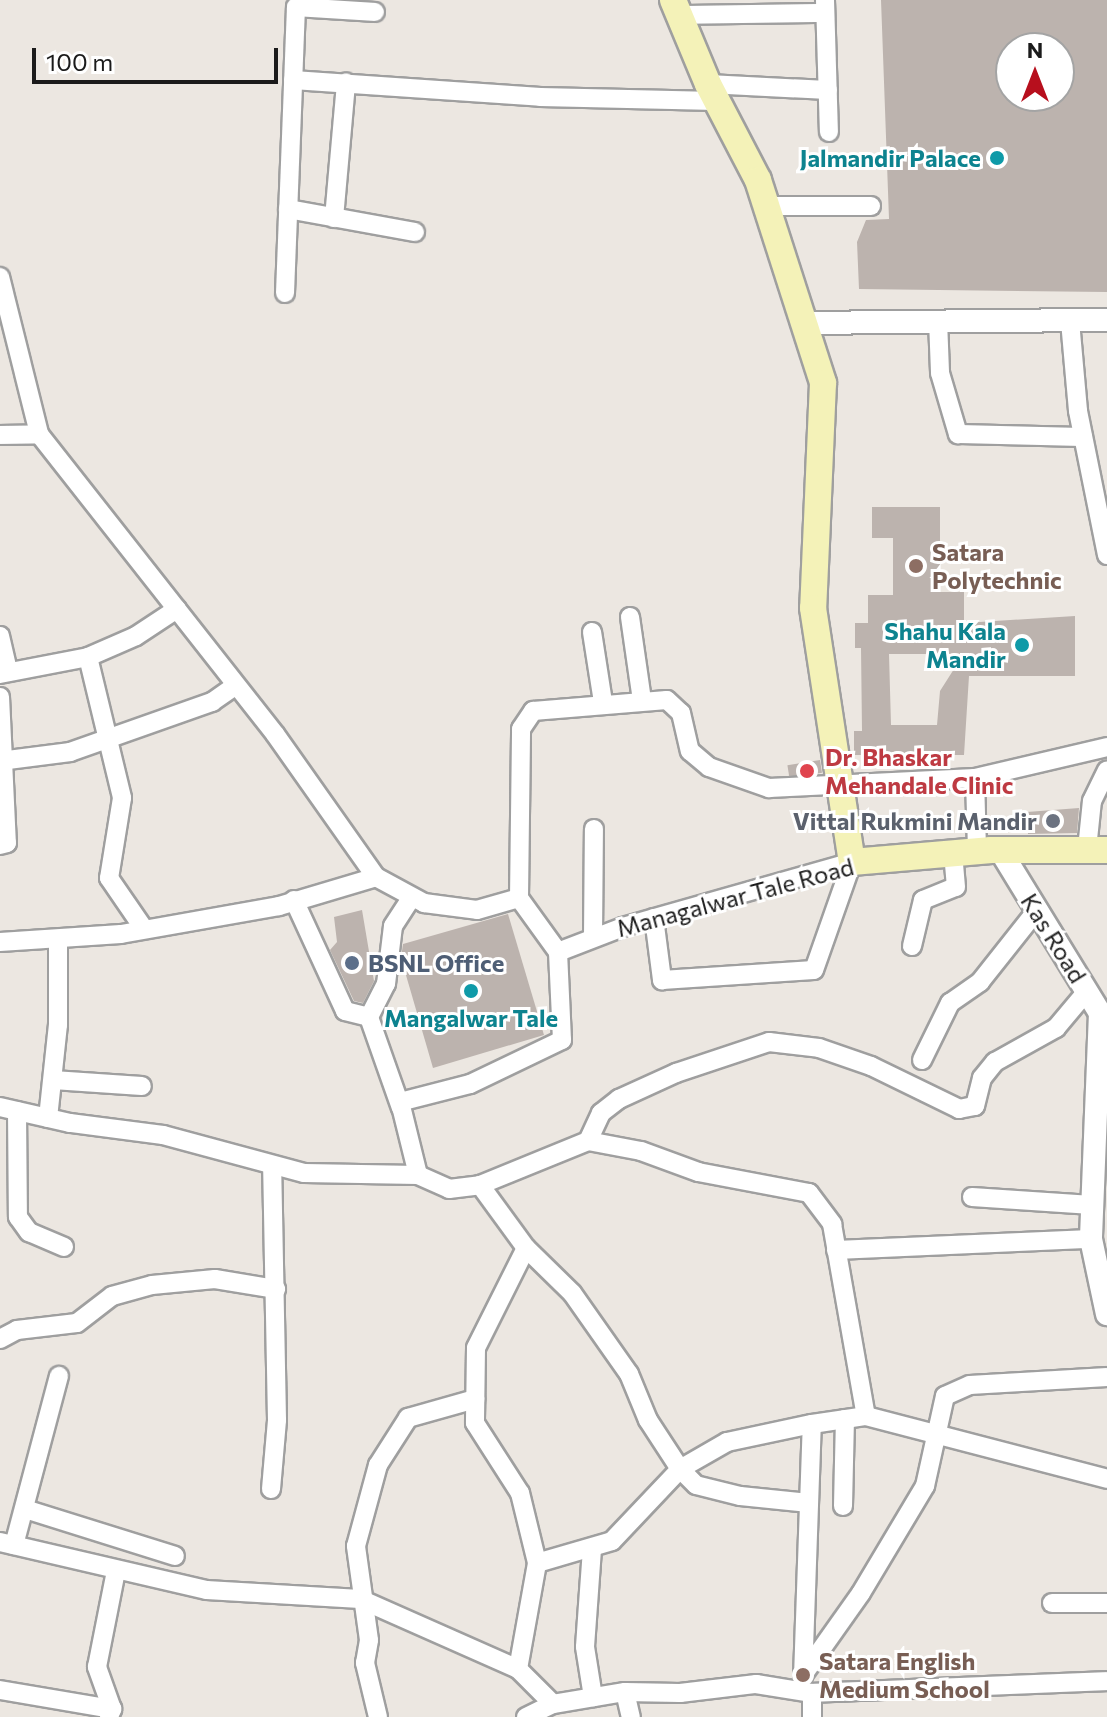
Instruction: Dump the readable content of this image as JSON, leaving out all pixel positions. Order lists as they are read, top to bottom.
{
  "streets": {
    "main road": ["Managalwar Tale Road"],
    "street": ["Kas Road"]
  },
  "crossings": [
    ["Managalwar Tale Road", "Kas Road"]
  ],
  "places": [
    "Jalmandir Palace",
    "Satara Polytechnic",
    "Shahu Kala Mandir",
    "Dr. Bhaskar Mehandale Clinic",
    "Vittal Rukmini Mandir",
    "BSNL Office",
    "Mangalwar Tale",
    "Satara English Medium School"
  ],
  "scale_bar": "100 m",
  "north": "top"
}
